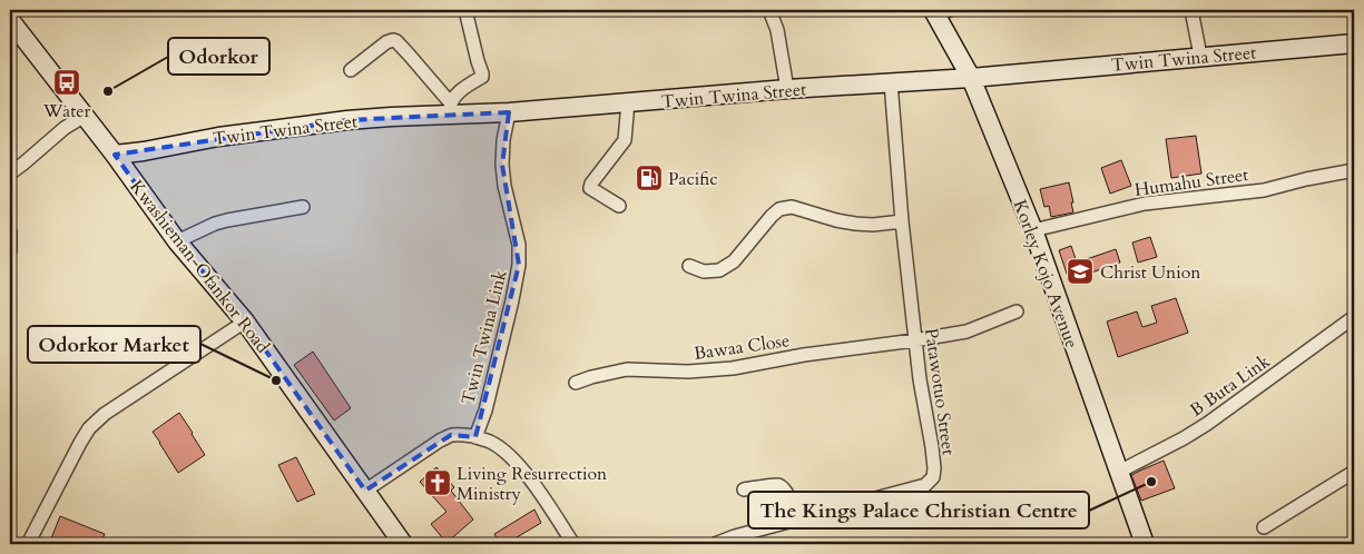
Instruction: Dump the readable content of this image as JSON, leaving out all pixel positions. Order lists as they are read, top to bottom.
{
  "streets": {
    "main road": ["Twin Twina Street", "Kwashieman-Ofankor Road", "Korley Kojo Avenue"],
    "street": [
      "Humahu Street",
      "Twin Twina Link",
      "Bawaa Close",
      "B Buta Link",
      "Patawotuo Street"
    ]
  },
  "crossings": [
    ["Twin Twina Street", "Kwashieman-Ofankor Road"],
    ["Twin Twina Street", "Korley Kojo Avenue"],
    ["Twin Twina Street", "Twin Twina Link"],
    ["Twin Twina Street", "Patawotuo Street"],
    ["Humahu Street", "Korley Kojo Avenue"],
    ["Korley Kojo Avenue", "B Buta Link"],
    ["Bawaa Close", "Patawotuo Street"]
  ],
  "places": {
    "bus stop": ["Water"],
    "other": ["Odorkor", "Odorkor Market", "The Kings Palace Christian Centre"],
    "fuel station": ["Pacific"],
    "school or university": ["Christ Union"],
    "church": ["Living Resurrection Ministry"]
  }
}
